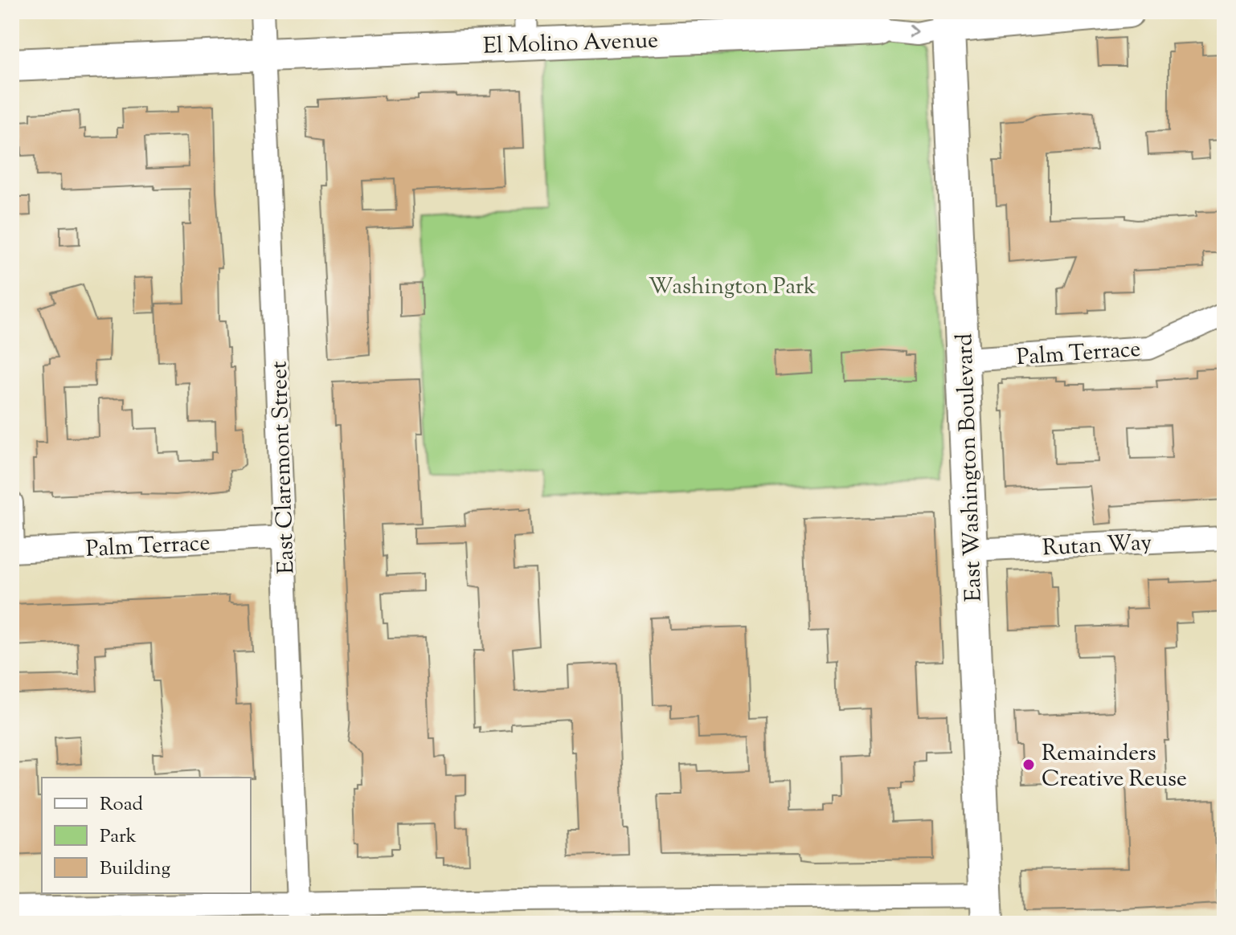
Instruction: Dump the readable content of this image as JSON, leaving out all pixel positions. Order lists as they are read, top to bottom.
{
  "streets": {
    "street": [
      "El Molino Avenue",
      "Palm Terrace",
      "East Claremont Street",
      "East Washington Boulevard",
      "Rutan Way"
    ]
  },
  "crossings": [
    ["El Molino Avenue", "East Claremont Street"],
    ["El Molino Avenue", "East Washington Boulevard"],
    ["Palm Terrace", "East Claremont Street"],
    ["Palm Terrace", "East Washington Boulevard"],
    ["East Washington Boulevard", "Rutan Way"]
  ],
  "parks": ["Washington Park"],
  "places": ["Remainders Creative Reuse"],
  "legend": ["Road", "Park", "Building"]
}
